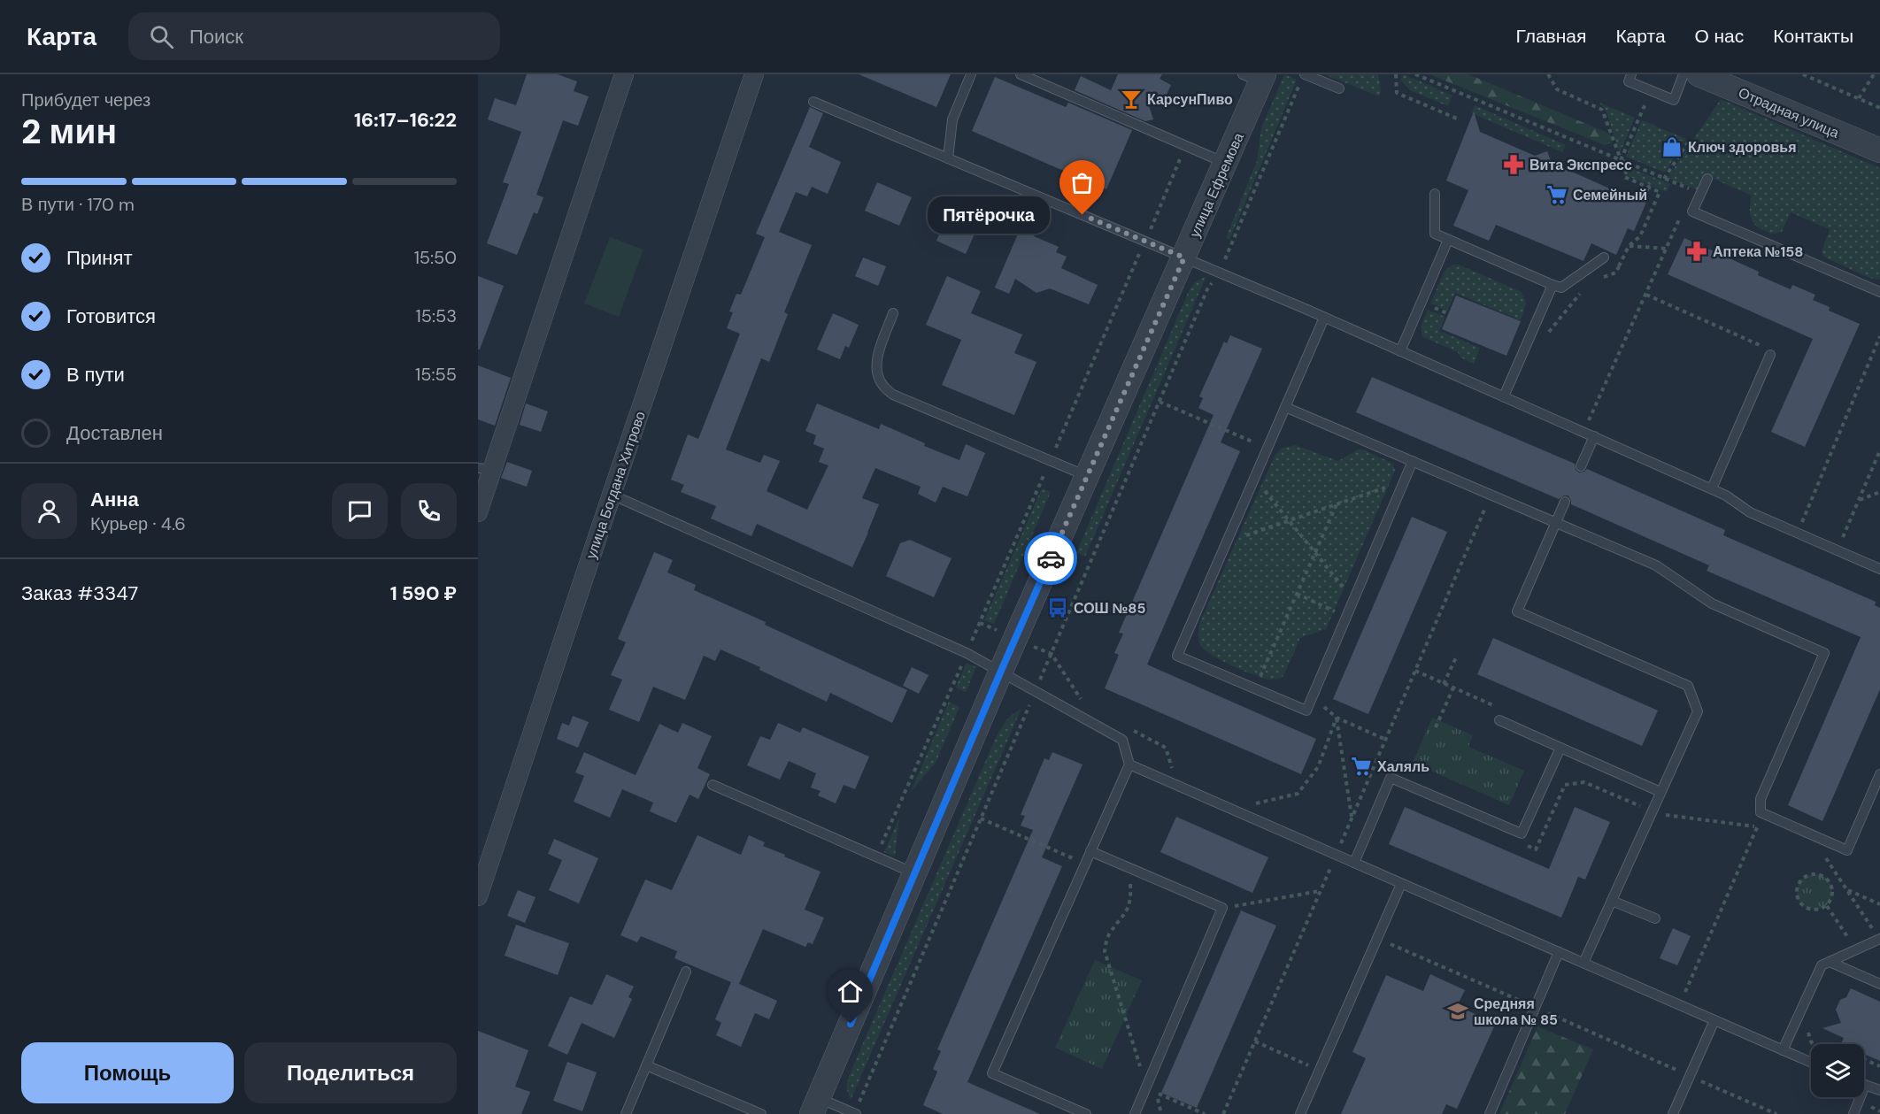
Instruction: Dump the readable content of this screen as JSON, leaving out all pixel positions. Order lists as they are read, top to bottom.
{
  "streets": {
    "street": ["Отрадная улица", "улица Ефремова", "улица Богдана Хитрово"]
  },
  "places": {
    "bar": ["КарсунПиво"],
    "shop": ["Ключ здоровья"],
    "pharmacy": ["Вита Экспресс", "Аптека №158"],
    "supermarket": ["Семейный", "Халяль"],
    "other": ["Пятёрочка"],
    "bus stop": ["СОШ №85"],
    "school or university": ["Средняя школа № 85"]
  },
  "page": {
    "header": "Карта",
    "search": "Поиск",
    "nav": [
      "Главная",
      "Карта",
      "О нас",
      "Контакты"
    ],
    "heading": ["2 мин", "Прибудет через", "16:17–16:22"],
    "panel": [
      "Анна",
      "Курьер · 4.6",
      "Заказ #3347",
      "1 590 ₽"
    ],
    "bar": "В пути · 170 m",
    "bubble": "Пятёрочка",
    "list": [
      ["Принят", "15:50"],
      ["Готовится", "15:53"],
      ["В пути", "15:55"],
      "Доставлен"
    ],
    "buttons": ["Помощь", "Поделиться"]
  }
}
